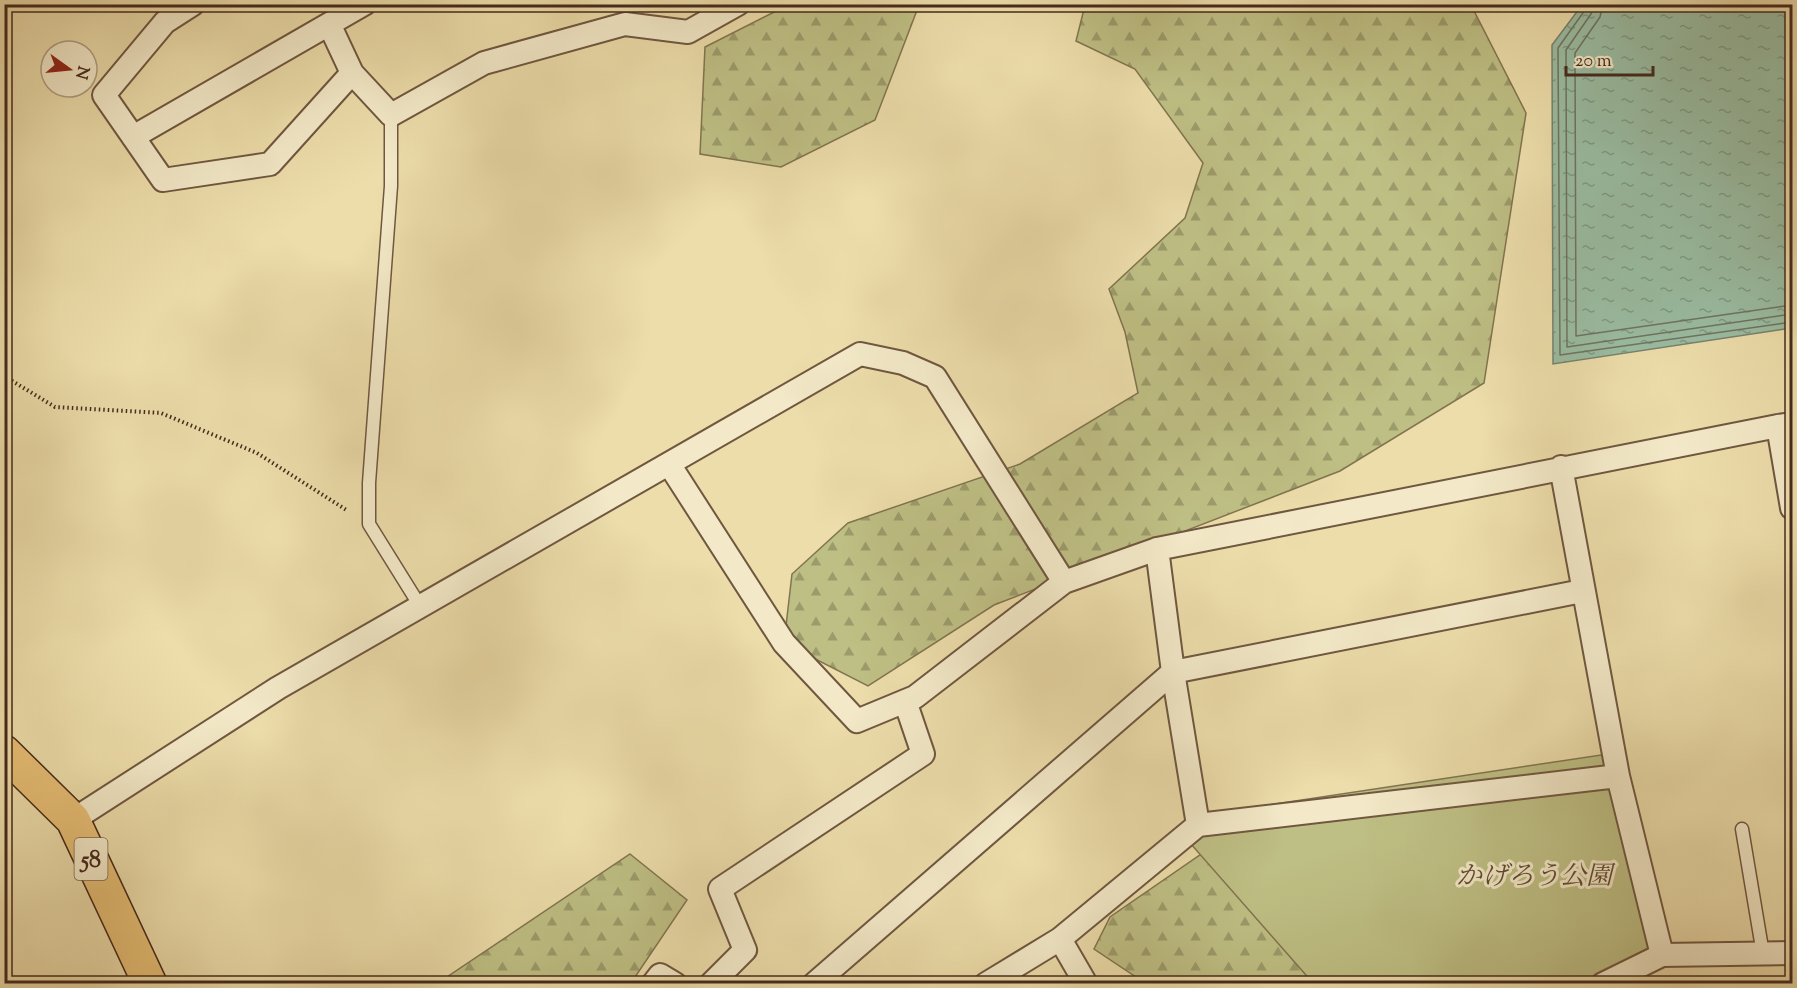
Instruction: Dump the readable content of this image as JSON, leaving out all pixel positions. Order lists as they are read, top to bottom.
{
  "streets": {
    "main road": ["58"]
  },
  "parks": ["かげろう公園"],
  "scale_bar": "20 m",
  "north": "right"
}
